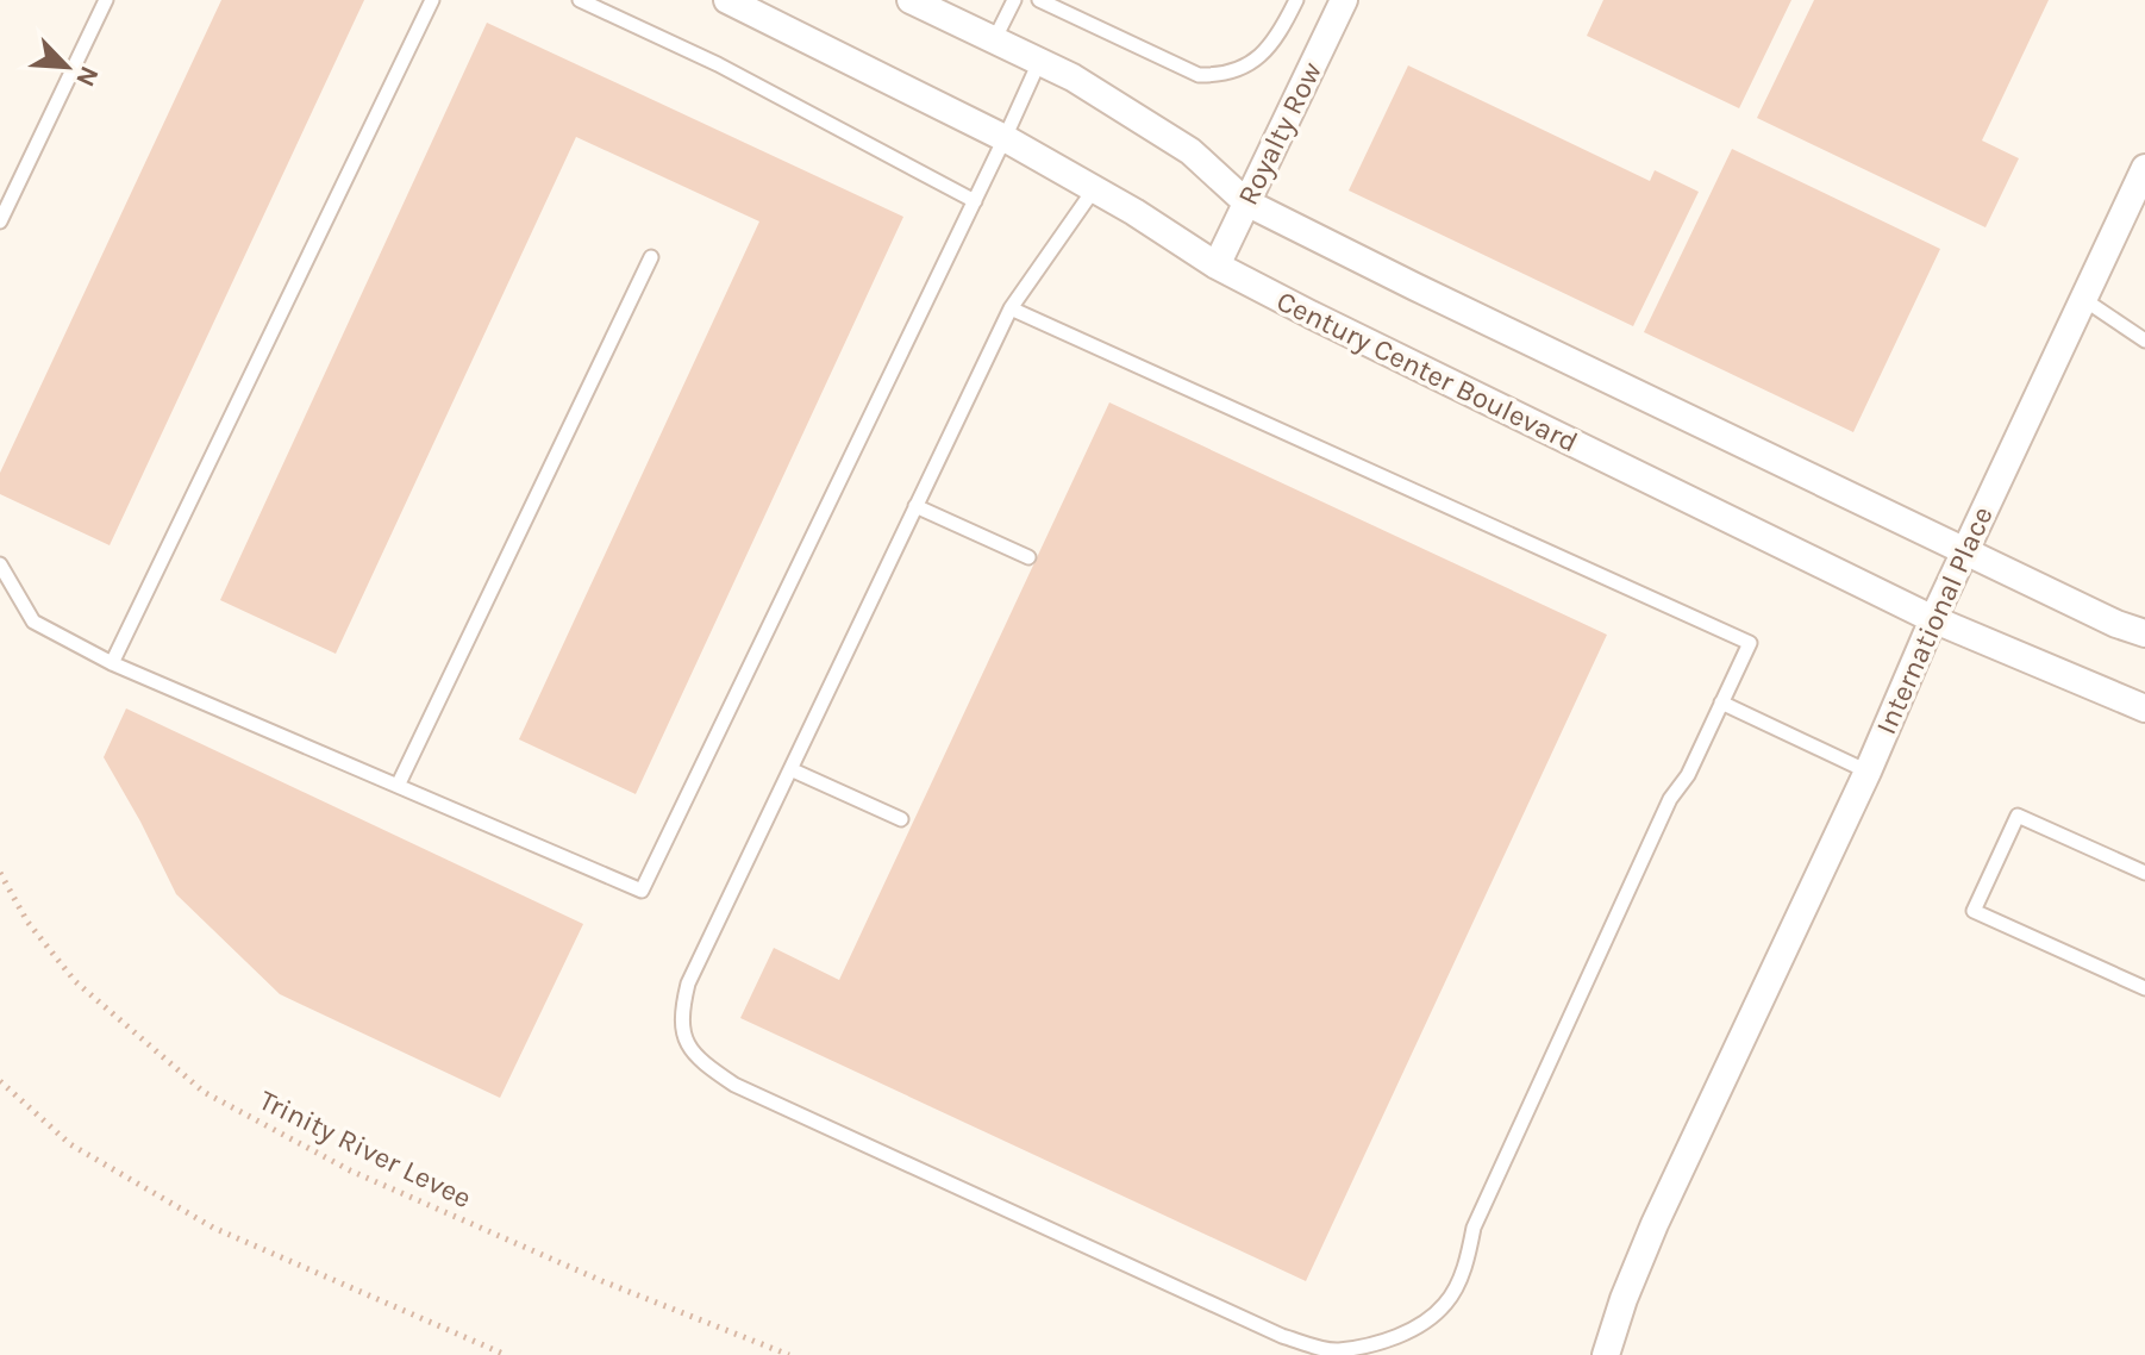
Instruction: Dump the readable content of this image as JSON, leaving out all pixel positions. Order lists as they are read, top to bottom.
{
  "streets": {
    "street": ["Royalty Row", "Century Center Boulevard", "International Place"],
    "path": ["Trinity River Levee"]
  },
  "crossings": [
    ["Royalty Row", "Century Center Boulevard"],
    ["Century Center Boulevard", "International Place"]
  ],
  "north": "bottom right"
}
